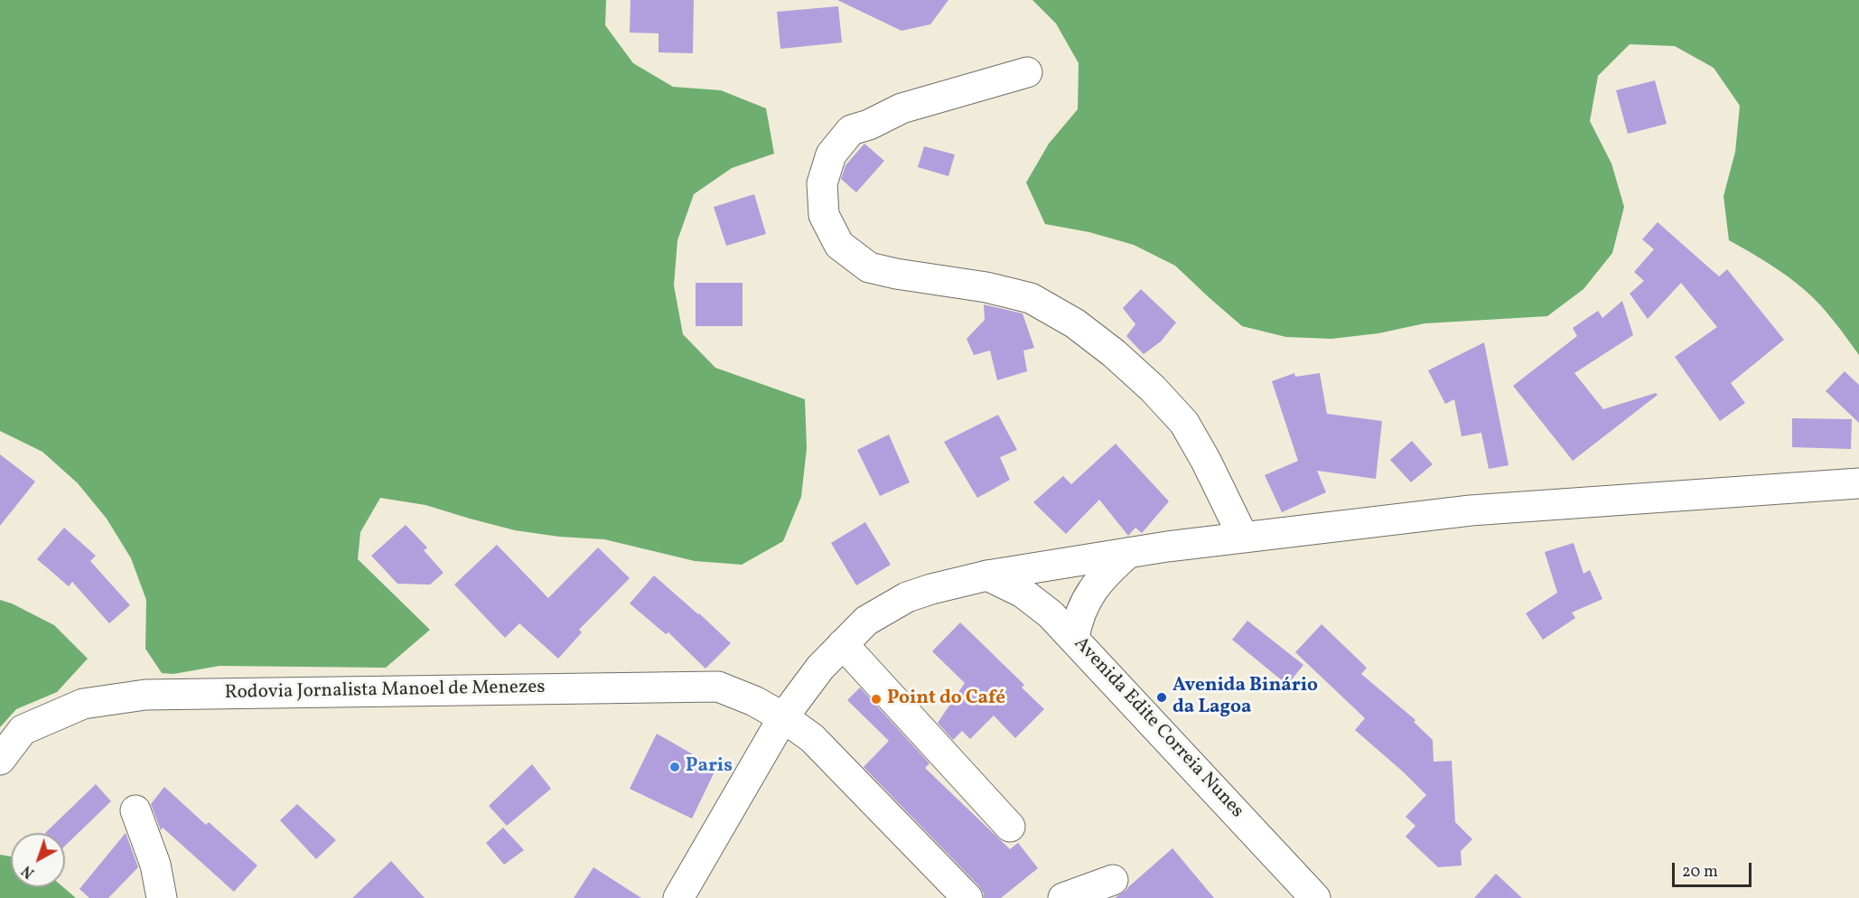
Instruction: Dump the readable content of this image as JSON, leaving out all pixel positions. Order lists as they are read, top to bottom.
{
  "streets": {
    "main road": ["Rodovia Jornalista Manoel de Menezes", "Avenida Edite Correia Nunes"]
  },
  "places": ["Avenida Binário da Lagoa", "Point do Café", "Paris"],
  "scale_bar": "20 m",
  "north": "bottom left"
}
